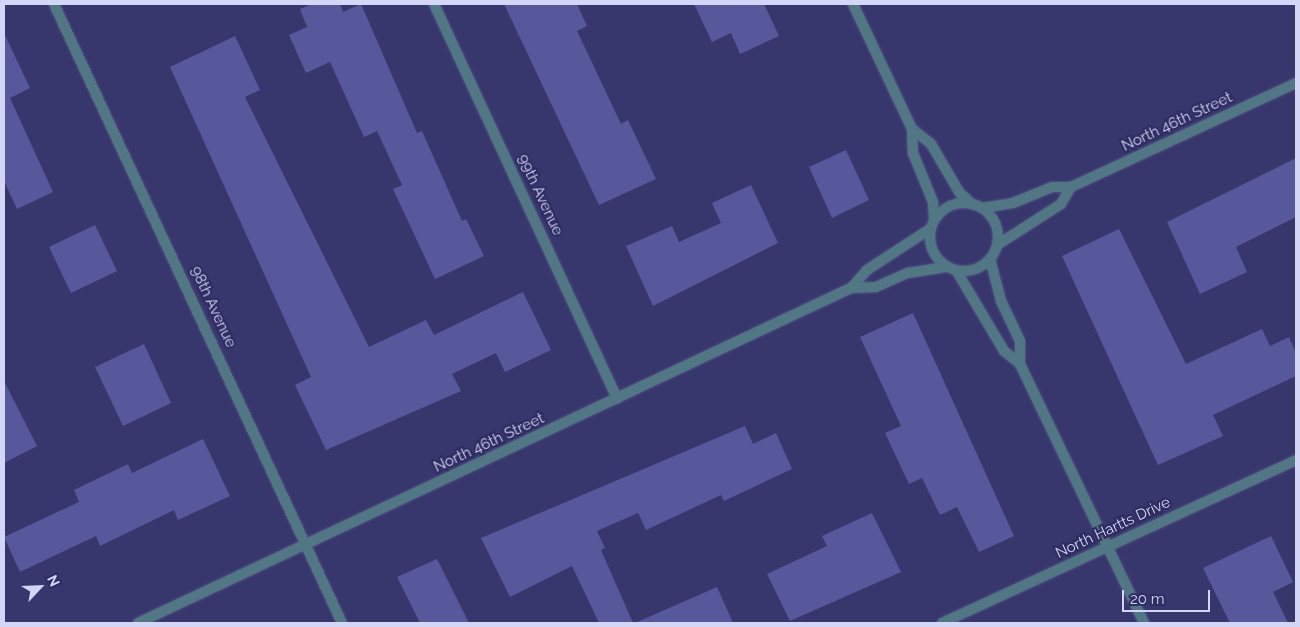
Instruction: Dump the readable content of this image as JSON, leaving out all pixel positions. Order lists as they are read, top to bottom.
{
  "streets": {
    "street": [
      "North 46th Street",
      "99th Avenue",
      "98th Avenue",
      "North Hartts Drive"
    ]
  },
  "crossings": [
    ["North 46th Street", "99th Avenue"],
    ["North 46th Street", "98th Avenue"]
  ],
  "scale_bar": "20 m",
  "north": "top right"
}
